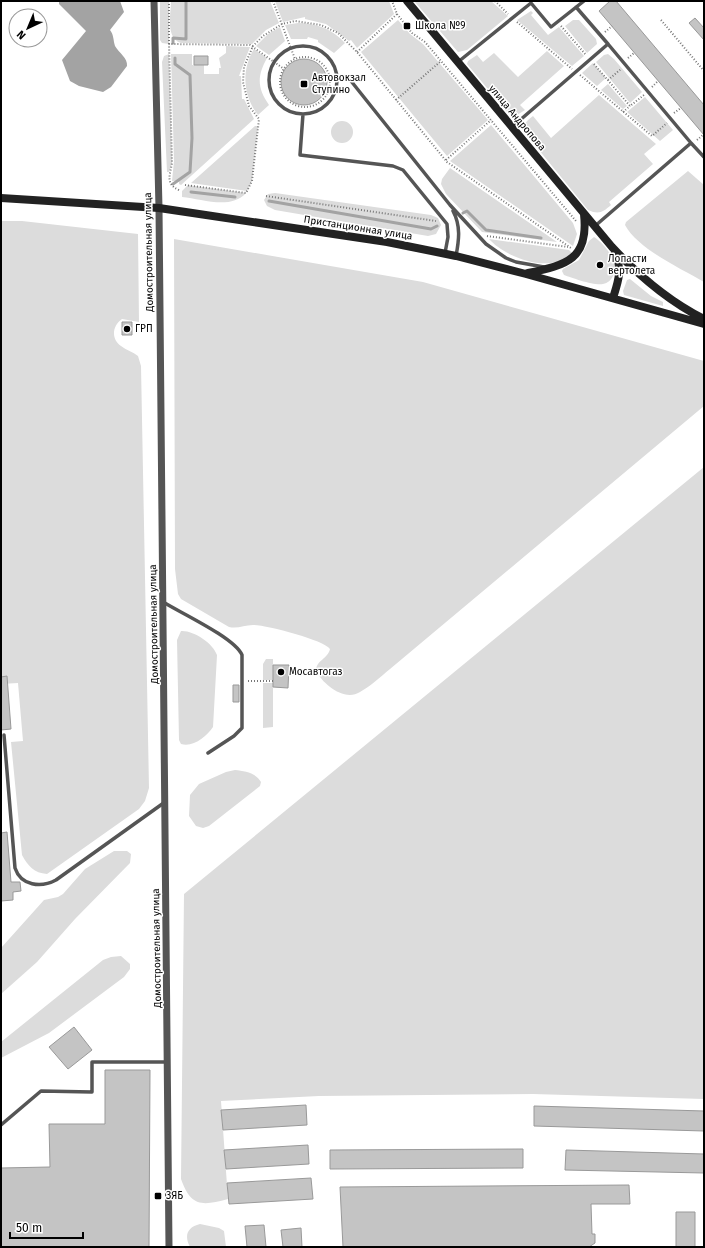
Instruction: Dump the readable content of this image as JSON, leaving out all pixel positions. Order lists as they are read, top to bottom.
{
  "streets": {
    "main road": ["улица Андропова", "Пристанционная улица"],
    "street": ["Домостроительная улица"]
  },
  "crossings": [
    ["улица Андропова", "Пристанционная улица"],
    ["Пристанционная улица", "Домостроительная улица"]
  ],
  "places": {
    "transit": ["Школа №9", "Автовокзал Ступино", "ЗЯБ"],
    "other": ["Лопасти вертолета", "ГРП", "Мосавтогаз"]
  },
  "scale_bar": "50 m",
  "north": "bottom left"
}
